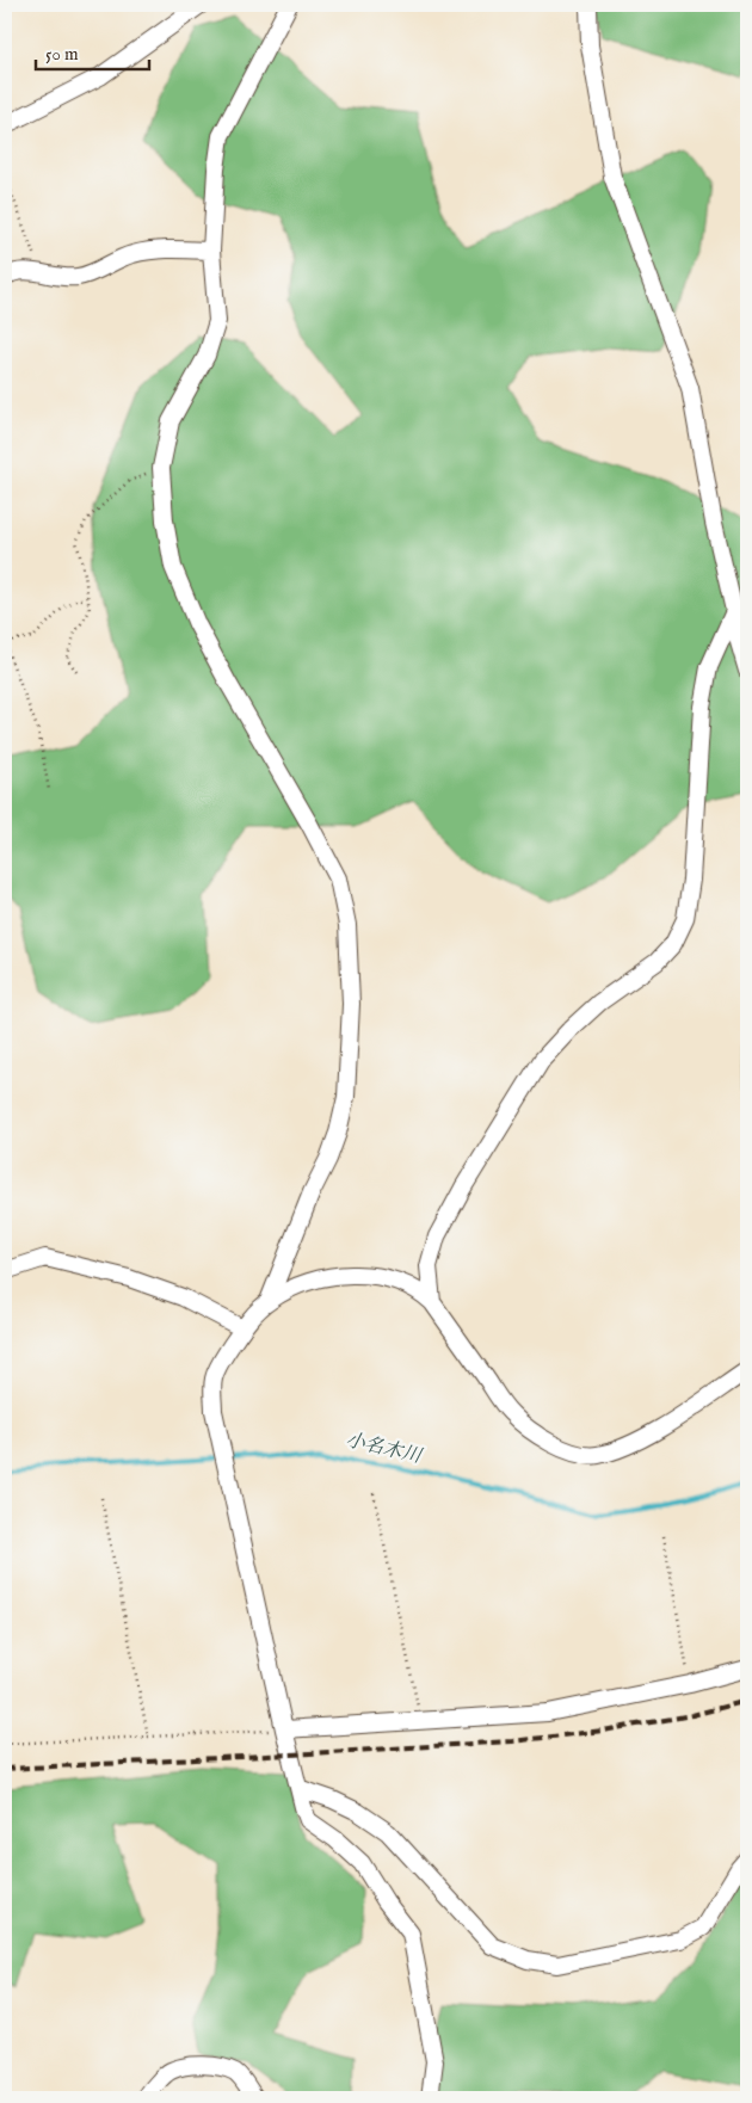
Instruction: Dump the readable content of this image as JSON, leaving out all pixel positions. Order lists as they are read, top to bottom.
{
  "water": ["小名木川"],
  "scale_bar": "50 m"
}
